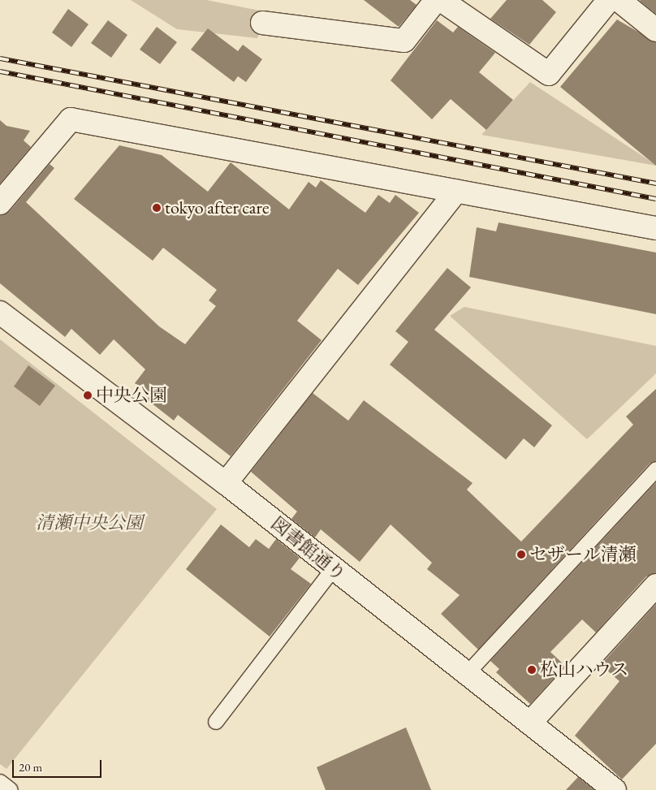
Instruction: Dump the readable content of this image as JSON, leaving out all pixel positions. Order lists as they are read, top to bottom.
{
  "streets": {
    "street": ["図書館通り"]
  },
  "parks": ["清瀬中央公園"],
  "places": [
    "tokyo after care",
    "中央公園",
    "セザール清瀬",
    "松山ハウス"
  ],
  "scale_bar": "20 m"
}
